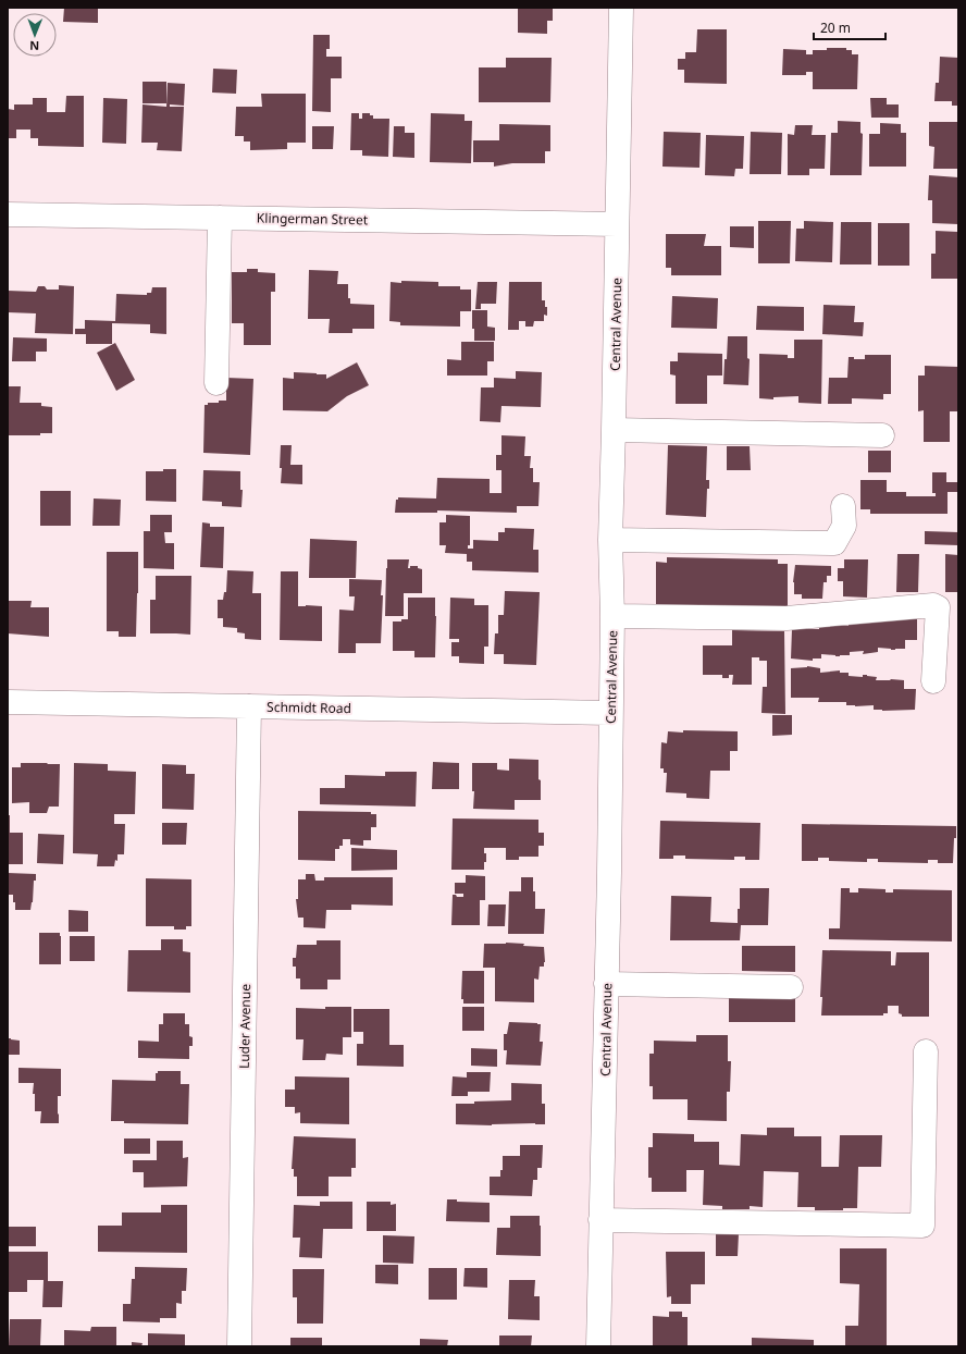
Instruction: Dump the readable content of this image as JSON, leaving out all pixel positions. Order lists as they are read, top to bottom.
{
  "streets": {
    "street": [
      "Klingerman Street",
      "Central Avenue",
      "Schmidt Road",
      "Luder Avenue"
    ]
  },
  "crossings": [
    ["Klingerman Street", "Central Avenue"],
    ["Central Avenue", "Schmidt Road"],
    ["Schmidt Road", "Luder Avenue"]
  ],
  "scale_bar": "20 m",
  "north": "bottom"
}
